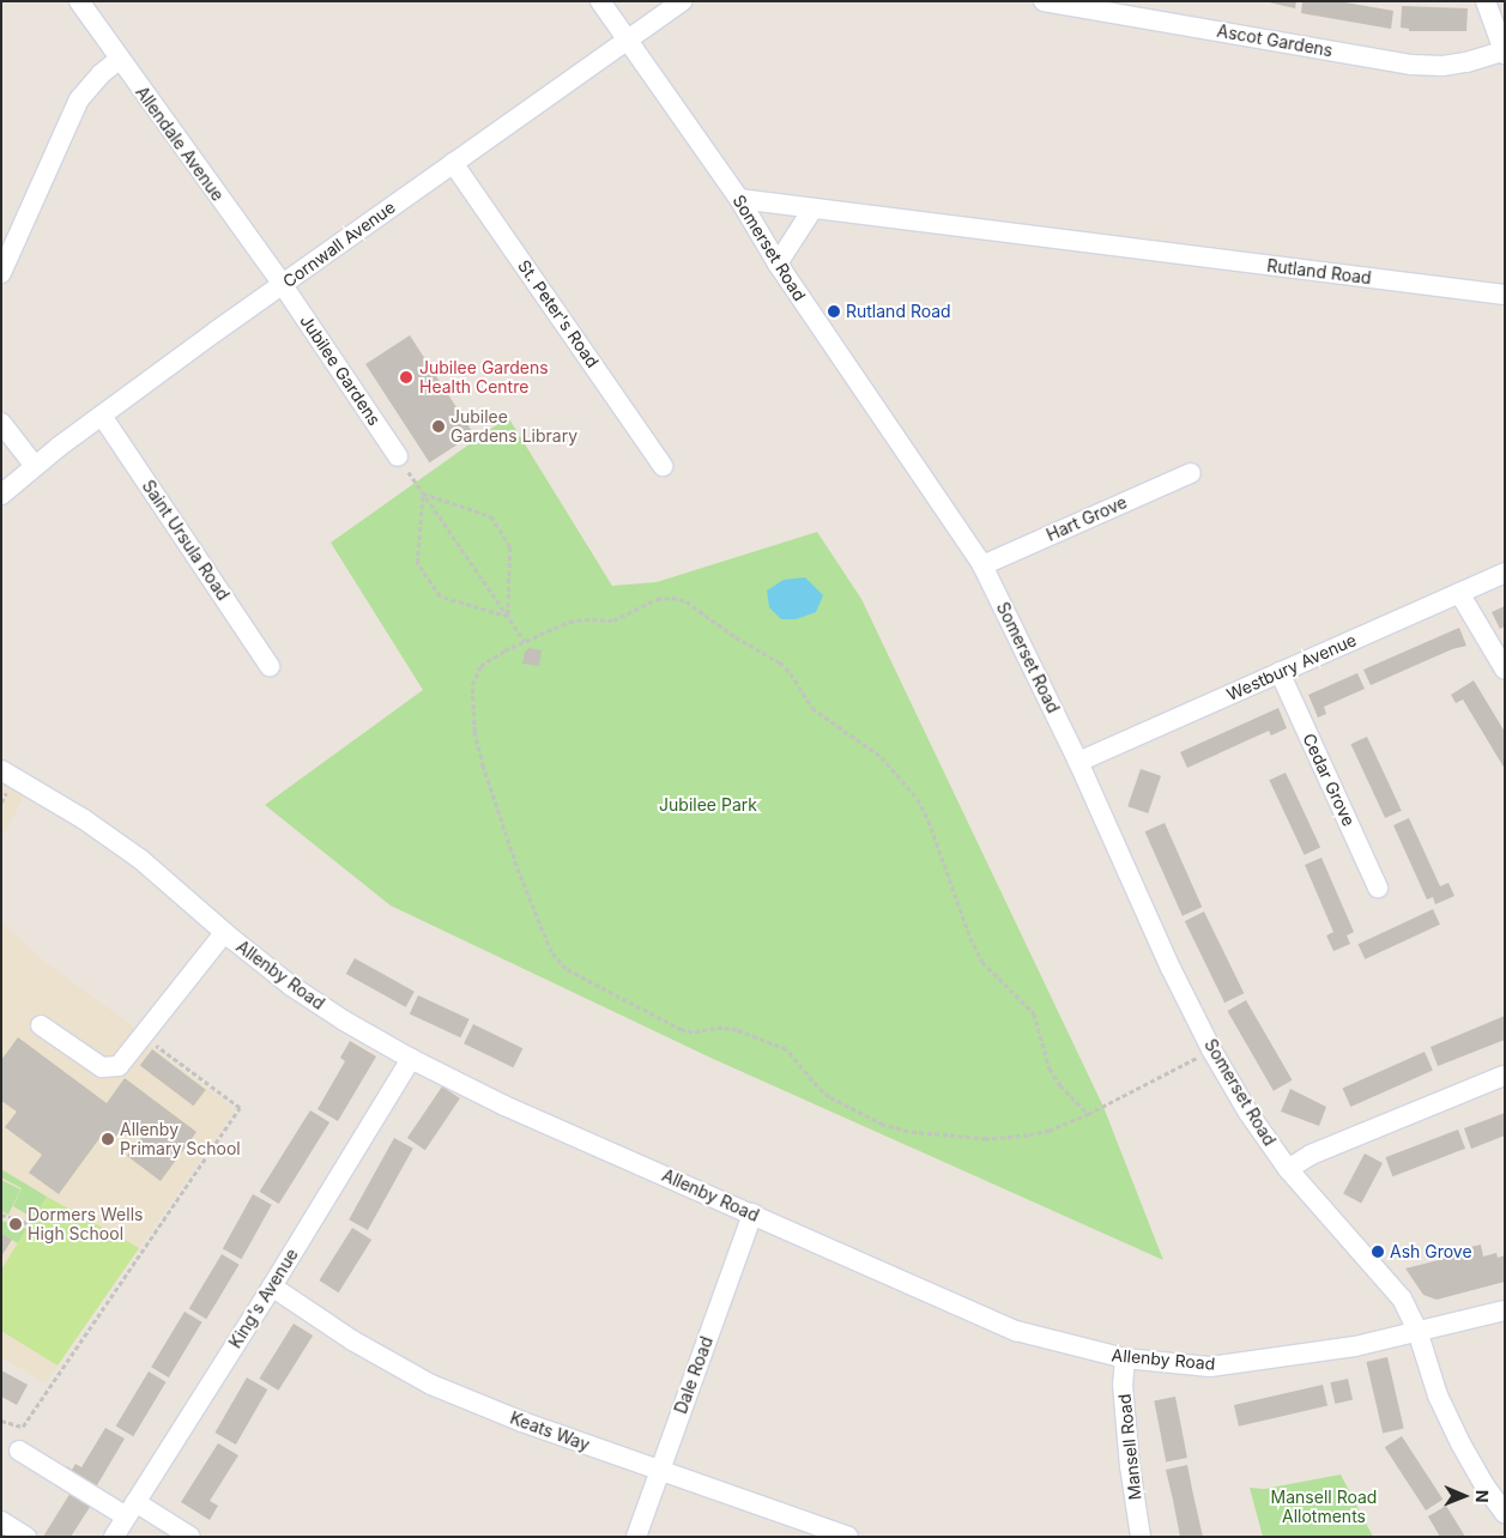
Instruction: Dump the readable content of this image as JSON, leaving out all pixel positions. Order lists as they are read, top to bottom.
{
  "streets": {
    "street": [
      "Ascot Gardens",
      "Allendale Avenue",
      "Cornwall Avenue",
      "Somerset Road",
      "Rutland Road",
      "St. Peter's Road",
      "Jubilee Gardens",
      "Hart Grove",
      "Saint Ursula Road",
      "Westbury Avenue",
      "Cedar Grove",
      "Allenby Road",
      "King's Avenue",
      "Dale Road",
      "Keats Way",
      "Mansell Road"
    ]
  },
  "crossings": [
    ["Allendale Avenue", "Cornwall Avenue"],
    ["Allendale Avenue", "Jubilee Gardens"],
    ["Cornwall Avenue", "Somerset Road"],
    ["Cornwall Avenue", "St. Peter's Road"],
    ["Cornwall Avenue", "Jubilee Gardens"],
    ["Cornwall Avenue", "Saint Ursula Road"],
    ["Somerset Road", "Rutland Road"],
    ["Somerset Road", "Hart Grove"],
    ["Somerset Road", "Westbury Avenue"],
    ["Somerset Road", "Allenby Road"],
    ["Westbury Avenue", "Cedar Grove"],
    ["Allenby Road", "King's Avenue"],
    ["Allenby Road", "Dale Road"],
    ["Allenby Road", "Mansell Road"],
    ["King's Avenue", "Keats Way"],
    ["Dale Road", "Keats Way"]
  ],
  "parks": ["Jubilee Park", "Mansell Road Allotments"],
  "places": [
    "Rutland Road",
    "Jubilee Gardens Health Centre",
    "Jubilee Gardens Library",
    "Allenby Primary School",
    "Dormers Wells High School",
    "Ash Grove"
  ],
  "north": "right"
}
